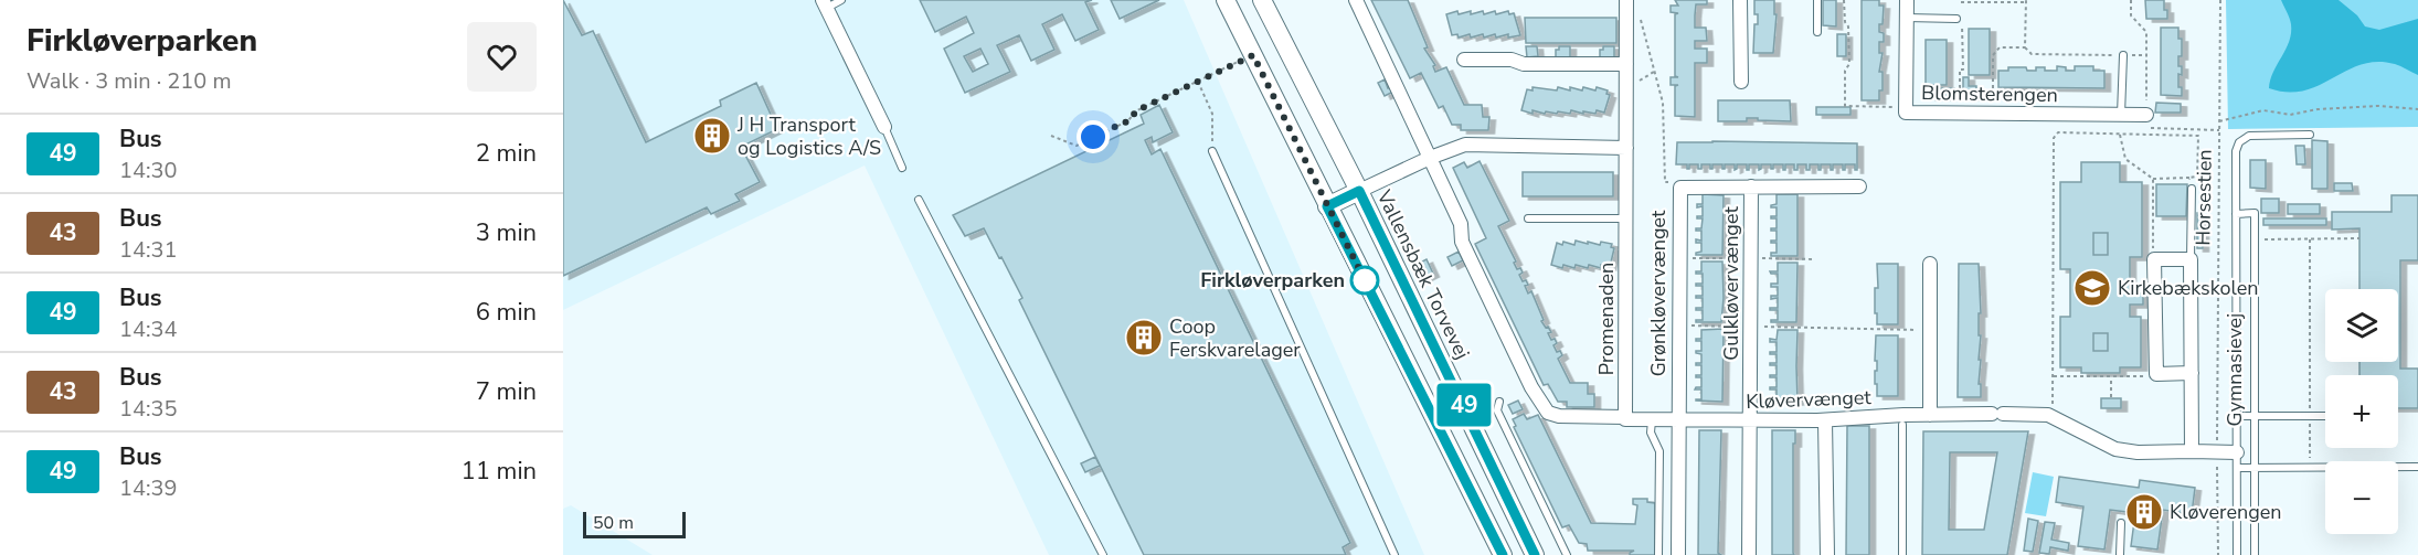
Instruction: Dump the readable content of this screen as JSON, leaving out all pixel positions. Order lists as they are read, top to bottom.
{
  "streets": {
    "street": [
      "Blomsterengen",
      "Vallensbæk Torvevej",
      "Gulkløvervænget",
      "Grønkløvervænget",
      "Promenaden",
      "Gymnasievej",
      "Kløvervænget"
    ],
    "path": ["Horsestien"]
  },
  "crossings": [
    ["Horsestien", "Gymnasievej"],
    ["Gulkløvervænget", "Grønkløvervænget"],
    ["Gulkløvervænget", "Kløvervænget"],
    ["Grønkløvervænget", "Kløvervænget"],
    ["Promenaden", "Kløvervænget"],
    ["Gymnasievej", "Kløvervænget"]
  ],
  "places": {
    "building": ["J H Transport og Logistics A/S", "Coop Ferskvarelager", "Kløverengen"],
    "other": ["Firkløverparken"],
    "school or university": ["Kirkebækskolen"]
  },
  "lines": ["bus line 49"],
  "scale_bar": "50 m",
  "page": {
    "heading": ["Firkløverparken", "Walk · 3 min · 210 m"],
    "on_map": "49",
    "list": [
      {
        "mark": "49",
        "name": "Bus",
        "note": "14:30",
        "value": "2 min"
      },
      {
        "mark": "43",
        "name": "Bus",
        "note": "14:31",
        "value": "3 min"
      },
      {
        "mark": "49",
        "name": "Bus",
        "note": "14:34",
        "value": "6 min"
      },
      {
        "mark": "43",
        "name": "Bus",
        "note": "14:35",
        "value": "7 min"
      },
      {
        "mark": "49",
        "name": "Bus",
        "note": "14:39",
        "value": "11 min"
      }
    ],
    "map_buttons": ["+", "−"],
    "scale": "50 m"
  }
}
